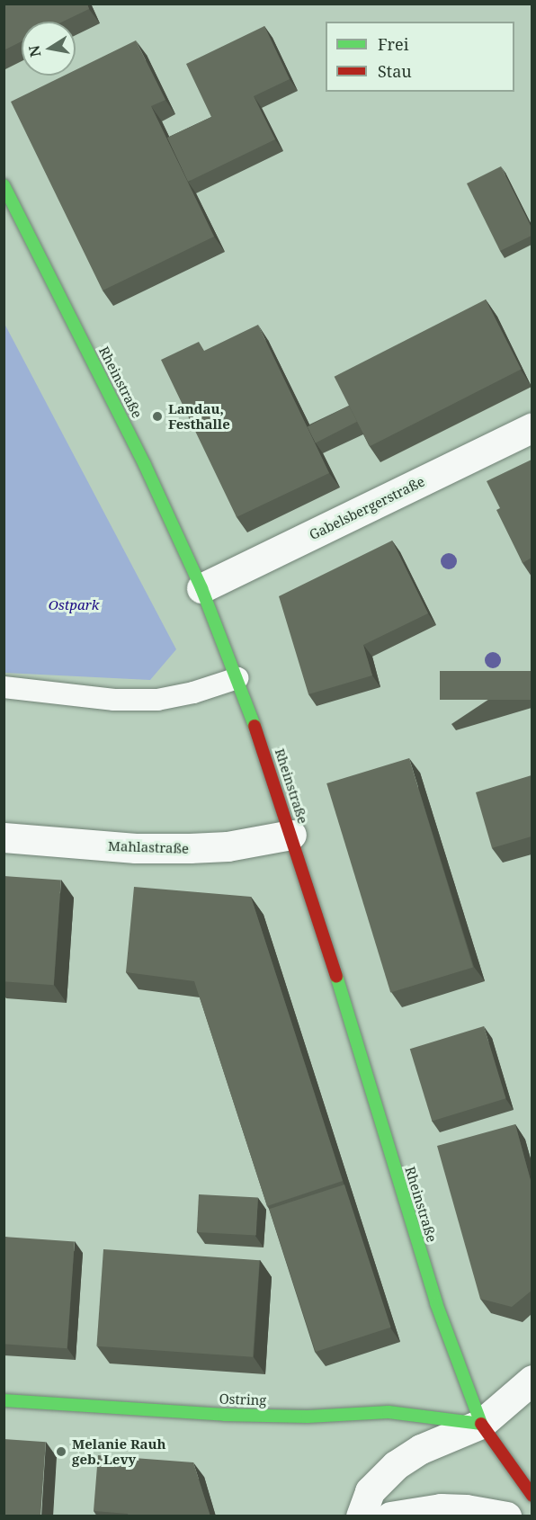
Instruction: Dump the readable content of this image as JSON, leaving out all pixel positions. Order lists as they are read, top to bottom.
{
  "streets": {
    "main road": ["Rheinstraße", "Ostring"],
    "street": ["Gabelsbergerstraße", "Mahlastraße"]
  },
  "crossings": [
    ["Rheinstraße", "Gabelsbergerstraße"],
    ["Rheinstraße", "Mahlastraße"],
    ["Rheinstraße", "Ostring"]
  ],
  "parks": ["Ostpark"],
  "places": ["Landau, Festhalle", "Melanie Rauh geb. Levy"],
  "legend": ["Frei", "Stau"],
  "north": "left"
}
